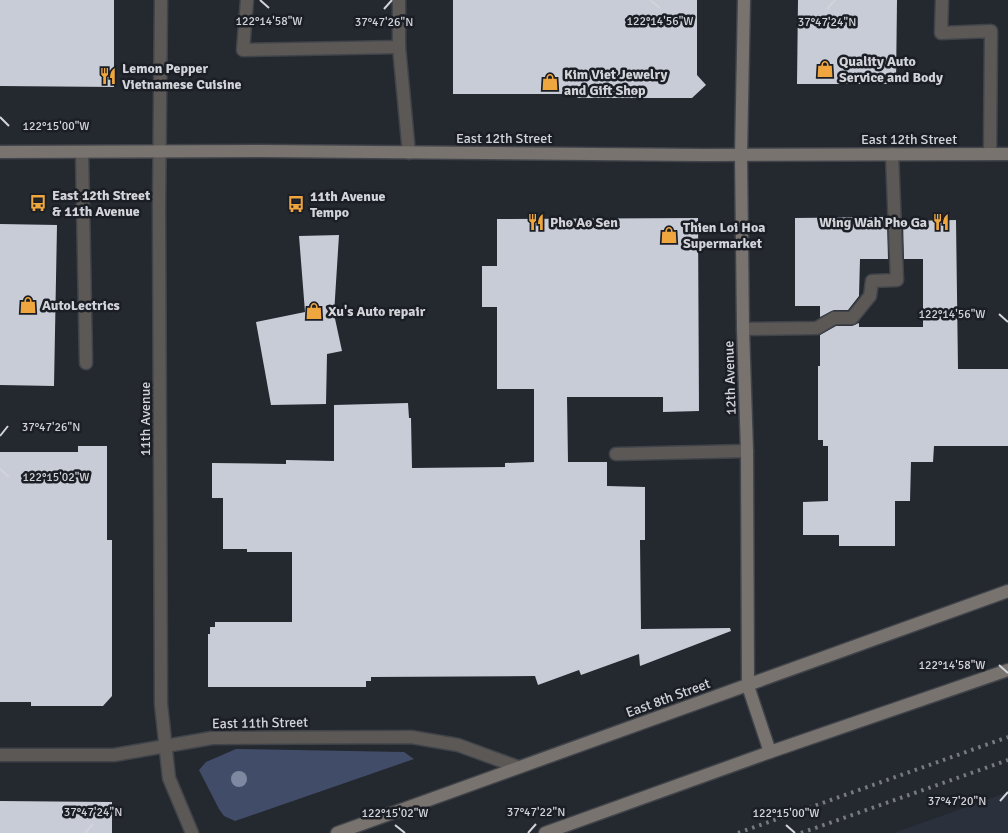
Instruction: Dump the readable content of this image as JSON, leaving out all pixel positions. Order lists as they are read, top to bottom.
{
  "streets": {
    "main road": ["East 12th Street", "12th Avenue", "East 8th Street"],
    "street": ["11th Avenue", "East 11th Street"]
  },
  "crossings": [
    ["East 12th Street", "12th Avenue"],
    ["East 12th Street", "11th Avenue"],
    ["12th Avenue", "East 8th Street"],
    ["11th Avenue", "East 11th Street"],
    ["East 8th Street", "East 11th Street"]
  ],
  "places": {
    "shop": [
      "Quality Auto Service and Body",
      "Kim Viet Jewelry and Gift Shop",
      "Thien Loi Hoa Supermarket",
      "AutoLectrics",
      "Xu's Auto repair"
    ],
    "restaurant": ["Lemon Pepper Vietnamese Cuisine", "Pho Ao Sen", "Wing Wah Pho Ga"],
    "bus stop": ["East 12th Street & 11th Avenue", "11th Avenue Tempo"]
  },
  "coordinates": [
    "122°14'58\"W",
    "122°14'56\"W",
    "37°47'26\"N",
    "37°47'24\"N",
    "122°15'00\"W",
    "122°15'02\"W",
    "37°47'20\"N",
    "37°47'22\"N"
  ]
}
